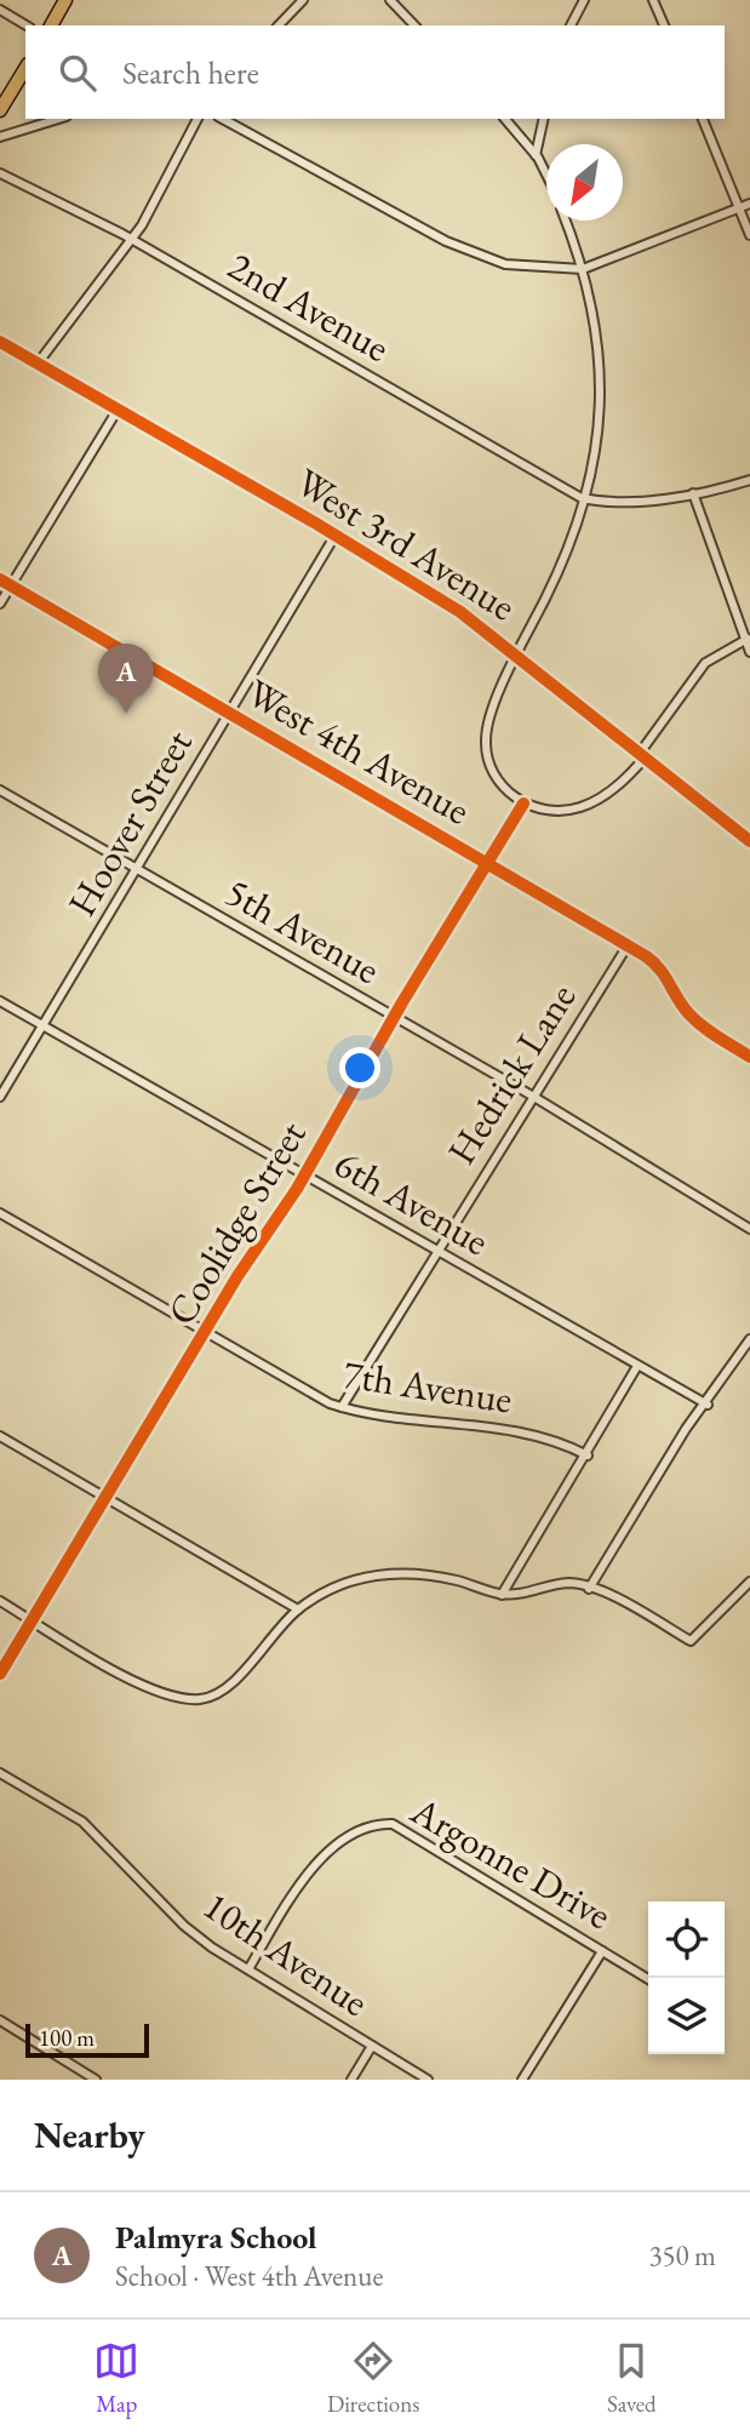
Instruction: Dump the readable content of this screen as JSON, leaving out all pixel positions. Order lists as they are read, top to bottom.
{
  "streets": {
    "street": [
      "2nd Avenue",
      "West 3rd Avenue",
      "West 4th Avenue",
      "Hoover Street",
      "5th Avenue",
      "Hedrick Lane",
      "6th Avenue",
      "Coolidge Street",
      "7th Avenue",
      "Argonne Drive",
      "10th Avenue"
    ]
  },
  "crossings": [
    ["West 3rd Avenue", "Hoover Street"],
    ["West 4th Avenue", "Hoover Street"],
    ["West 4th Avenue", "Hedrick Lane"],
    ["West 4th Avenue", "Coolidge Street"],
    ["Hoover Street", "5th Avenue"],
    ["Hoover Street", "6th Avenue"],
    ["5th Avenue", "Hedrick Lane"],
    ["5th Avenue", "Coolidge Street"],
    ["Hedrick Lane", "6th Avenue"],
    ["Hedrick Lane", "7th Avenue"],
    ["6th Avenue", "Coolidge Street"],
    ["Coolidge Street", "7th Avenue"],
    ["Argonne Drive", "10th Avenue"]
  ],
  "scale_bar": "100 m",
  "north": "bottom left",
  "page": {
    "search": "Search here",
    "pins": "A",
    "scale": "100 m",
    "heading": "Nearby",
    "list": [
      {
        "mark": "A",
        "name": "Palmyra School",
        "note": "School · West 4th Avenue",
        "value": "350 m"
      }
    ],
    "nav": ["Map", "Directions", "Saved"]
  }
}
